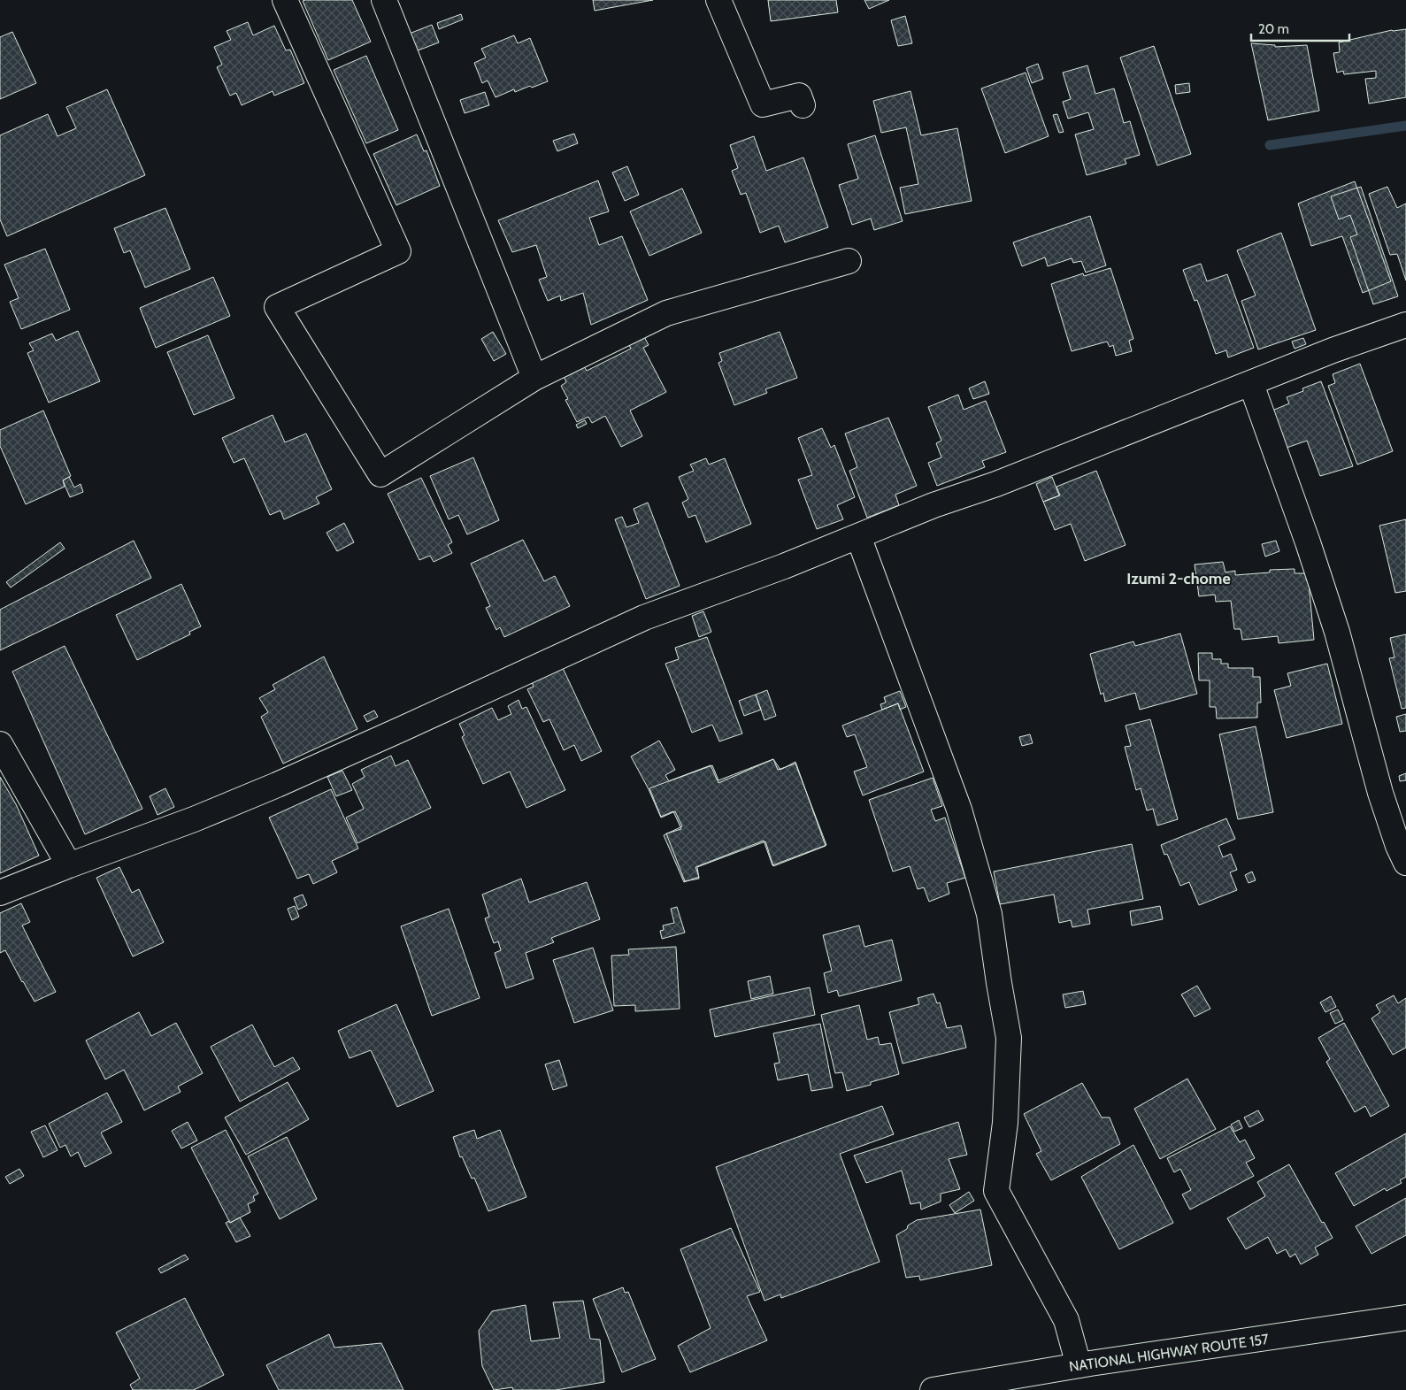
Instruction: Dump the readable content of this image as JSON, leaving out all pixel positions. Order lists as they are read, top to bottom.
{
  "streets": {
    "main road": ["NATIONAL HIGHWAY ROUTE 157"]
  },
  "districts": ["Izumi 2-chome"],
  "scale_bar": "20 m"
}
